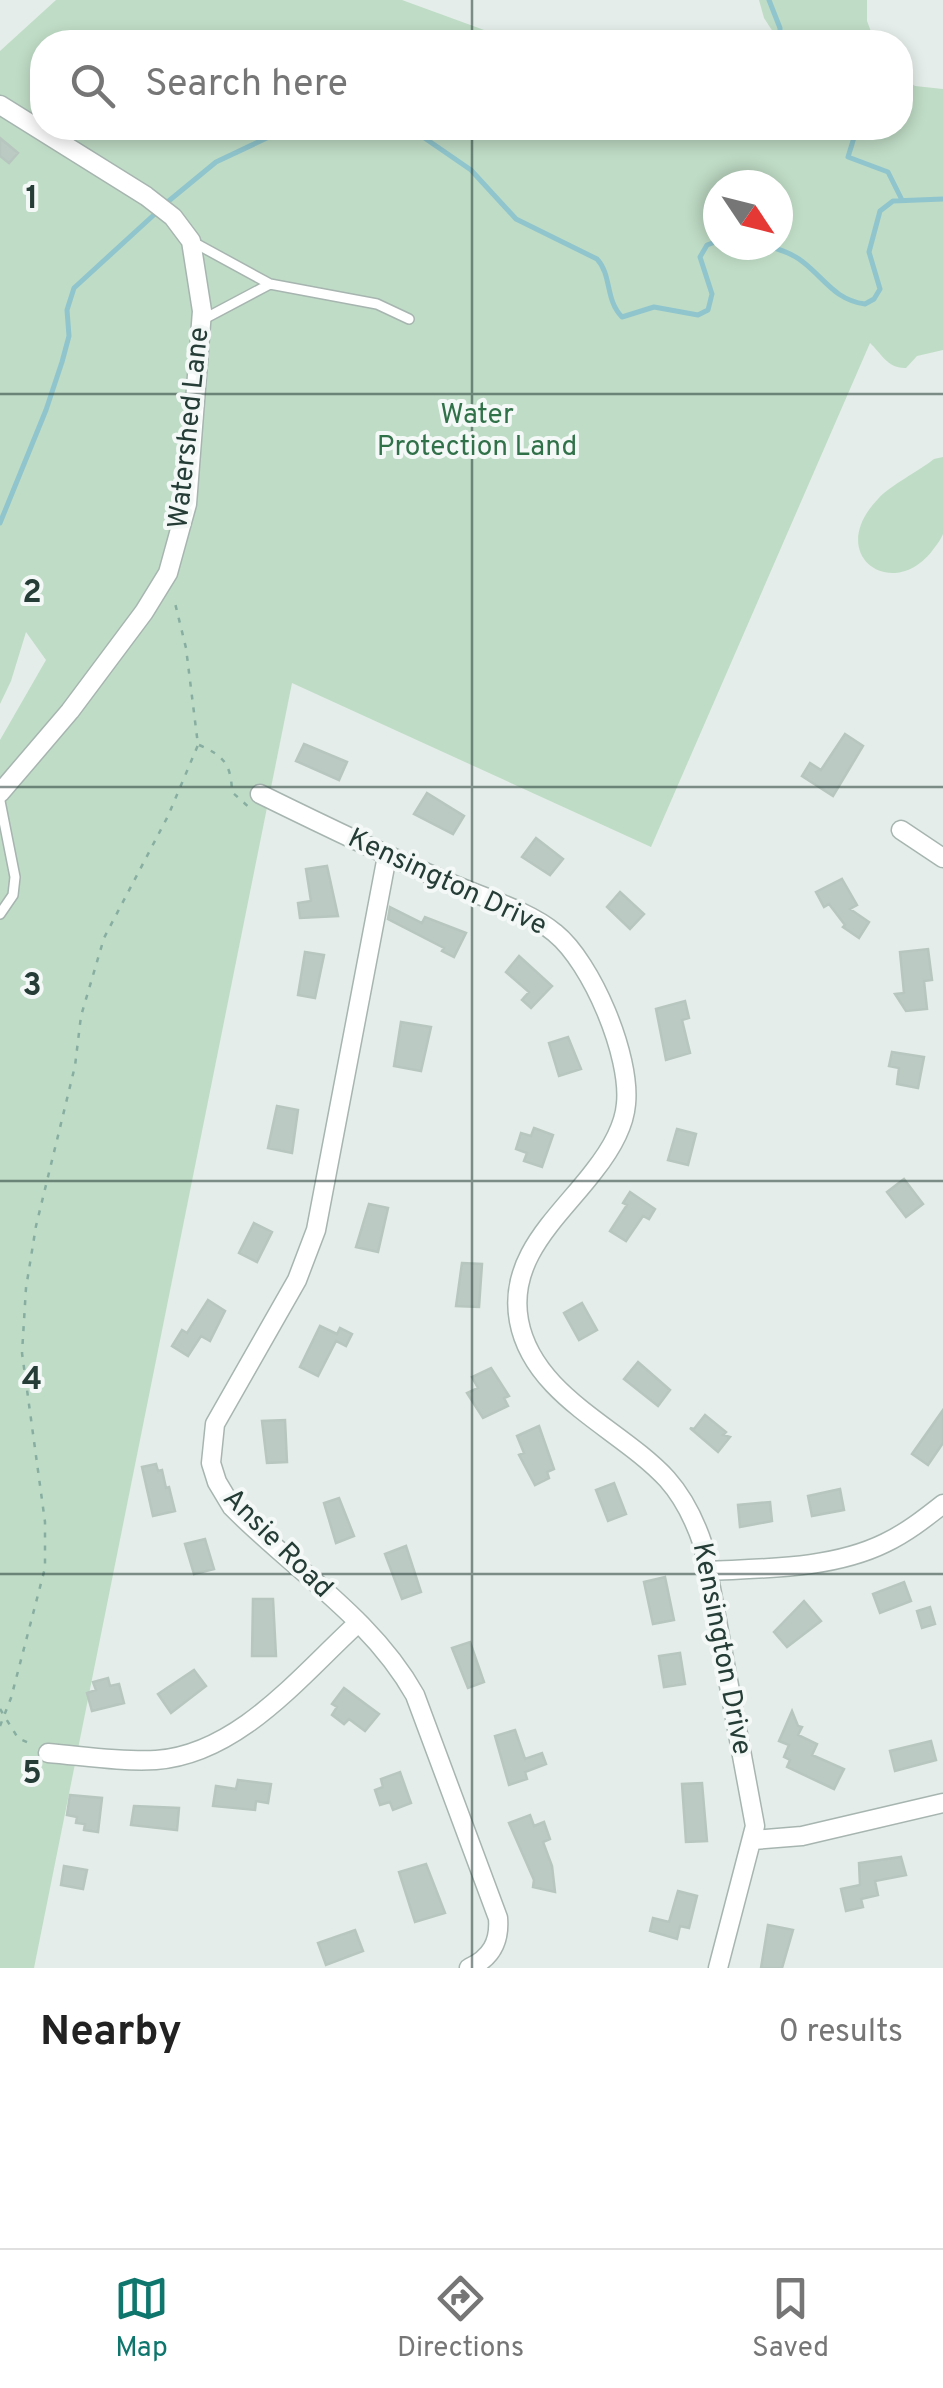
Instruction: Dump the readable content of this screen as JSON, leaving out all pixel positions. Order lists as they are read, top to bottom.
{
  "streets": {
    "street": ["Watershed Lane", "Kensington Drive", "Ansie Road"]
  },
  "crossings": [
    ["Kensington Drive", "Ansie Road"]
  ],
  "parks": ["Water Protection Land"],
  "north": "bottom right",
  "page": {
    "search": "Search here",
    "heading": ["Nearby", "0 results"],
    "nav": ["Map", "Directions", "Saved"]
  },
  "grid": {
    "rows": [
      "1",
      "2",
      "3",
      "4",
      "5"
    ]
  }
}
